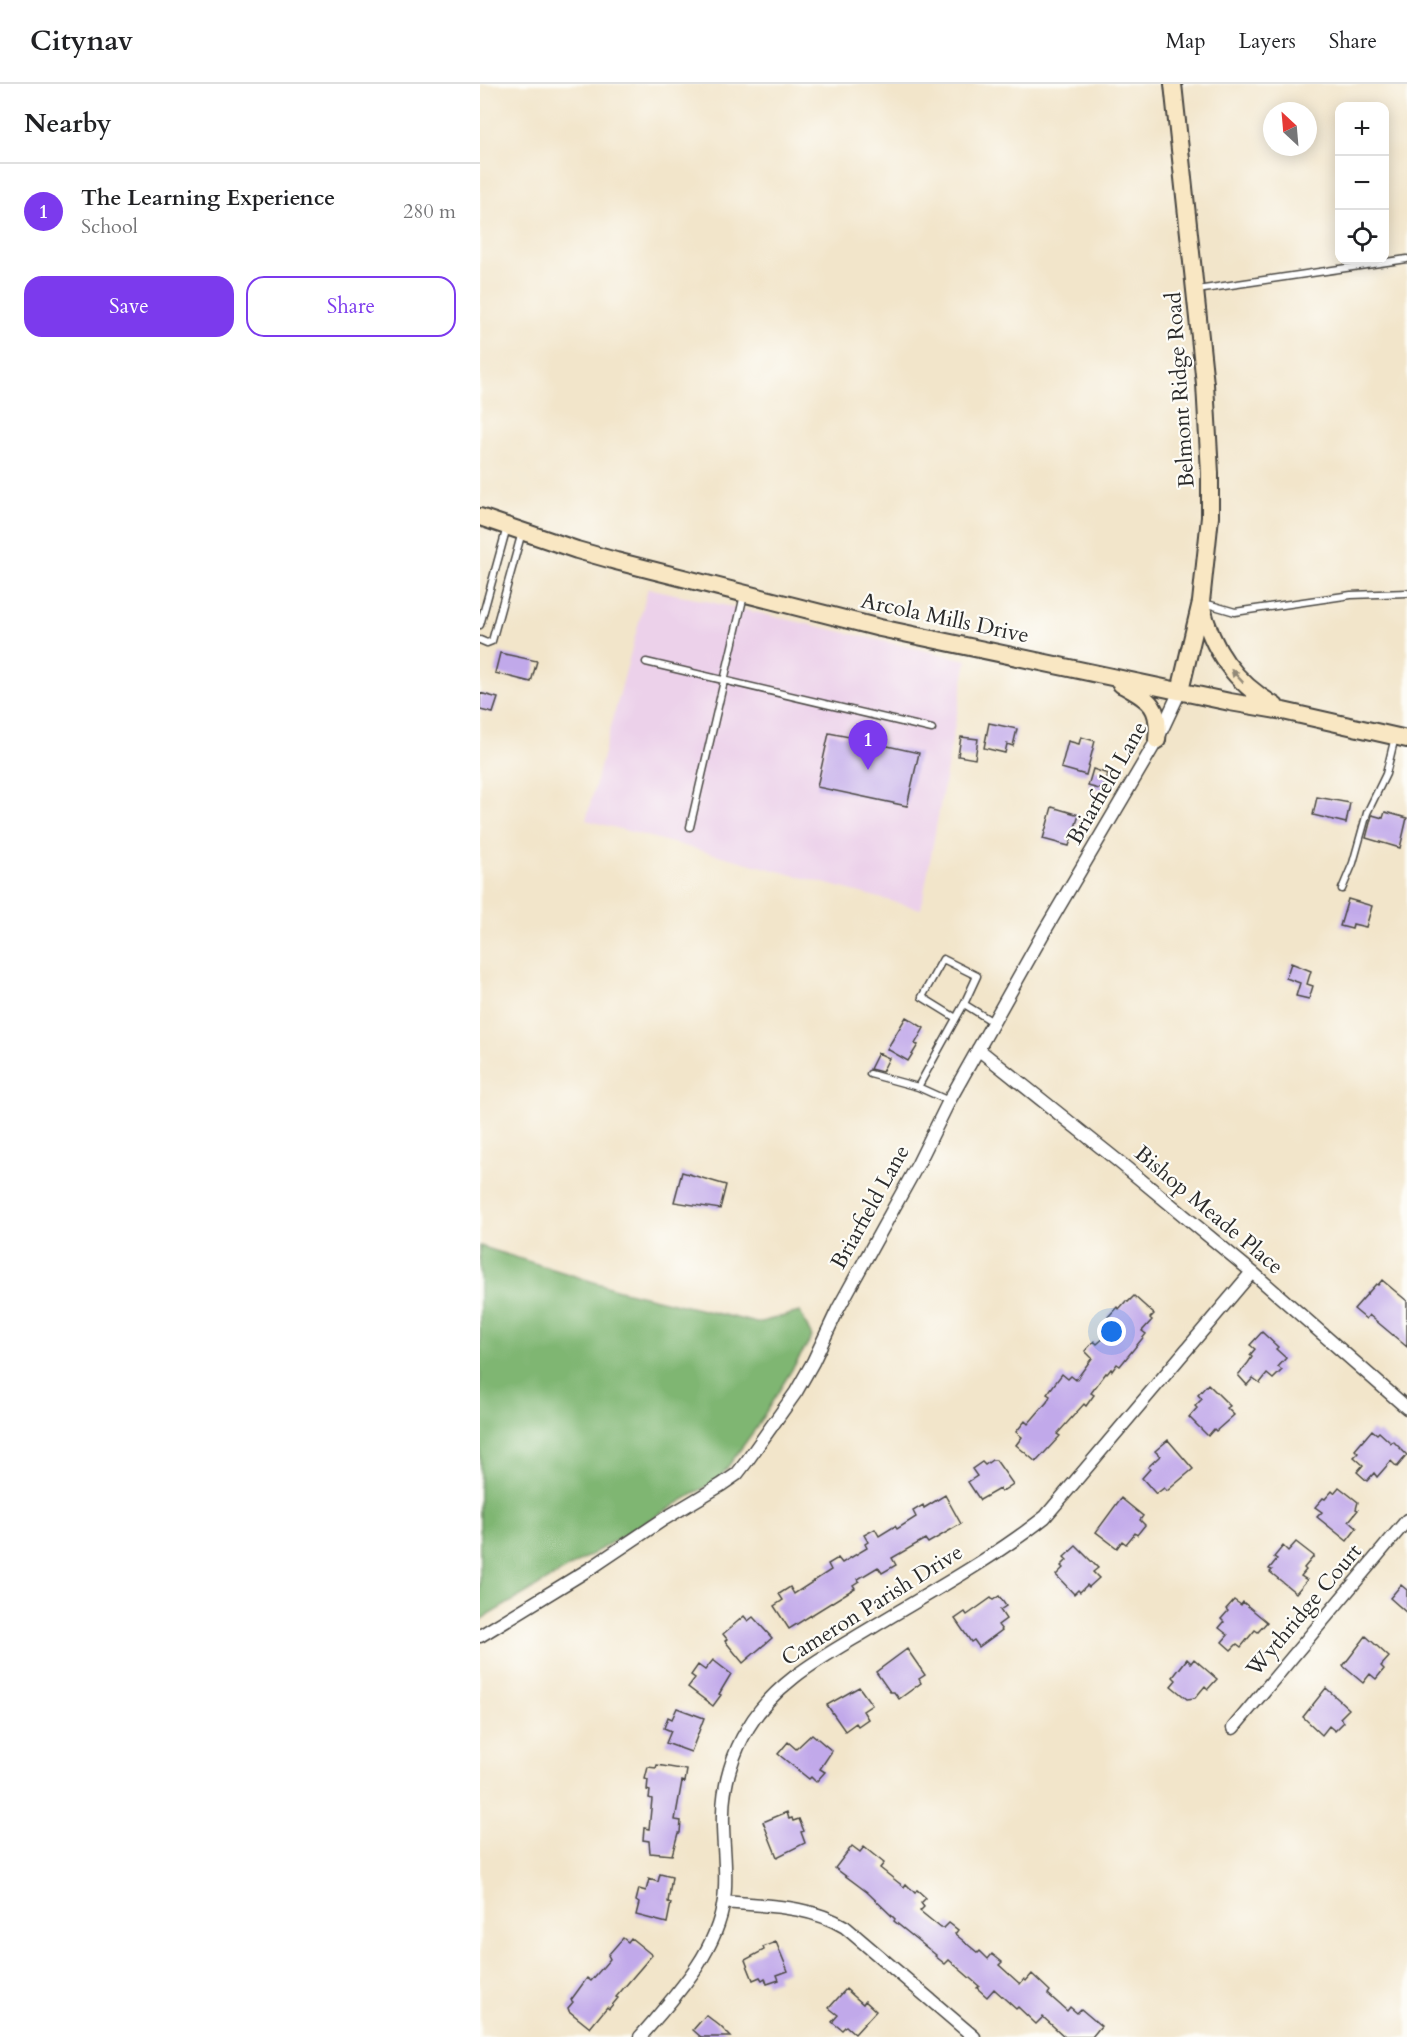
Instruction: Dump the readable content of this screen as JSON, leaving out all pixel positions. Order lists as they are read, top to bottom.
{
  "streets": {
    "street": [
      "Belmont Ridge Road",
      "Arcola Mills Drive",
      "Briarfield Lane",
      "Bishop Meade Place",
      "Cameron Parish Drive",
      "Wythridge Court"
    ]
  },
  "crossings": [
    ["Belmont Ridge Road", "Arcola Mills Drive"],
    ["Belmont Ridge Road", "Briarfield Lane"],
    ["Arcola Mills Drive", "Briarfield Lane"],
    ["Briarfield Lane", "Bishop Meade Place"],
    ["Bishop Meade Place", "Cameron Parish Drive"]
  ],
  "north": "top left",
  "page": {
    "header": "Citynav",
    "nav": ["Map", "Layers", "Share"],
    "heading": "Nearby",
    "map_buttons": ["+", "−"],
    "list": [
      {
        "mark": "1",
        "name": "The Learning Experience",
        "note": "School",
        "value": "280 m"
      }
    ],
    "buttons": ["Save", "Share"],
    "pins": "1"
  }
}
